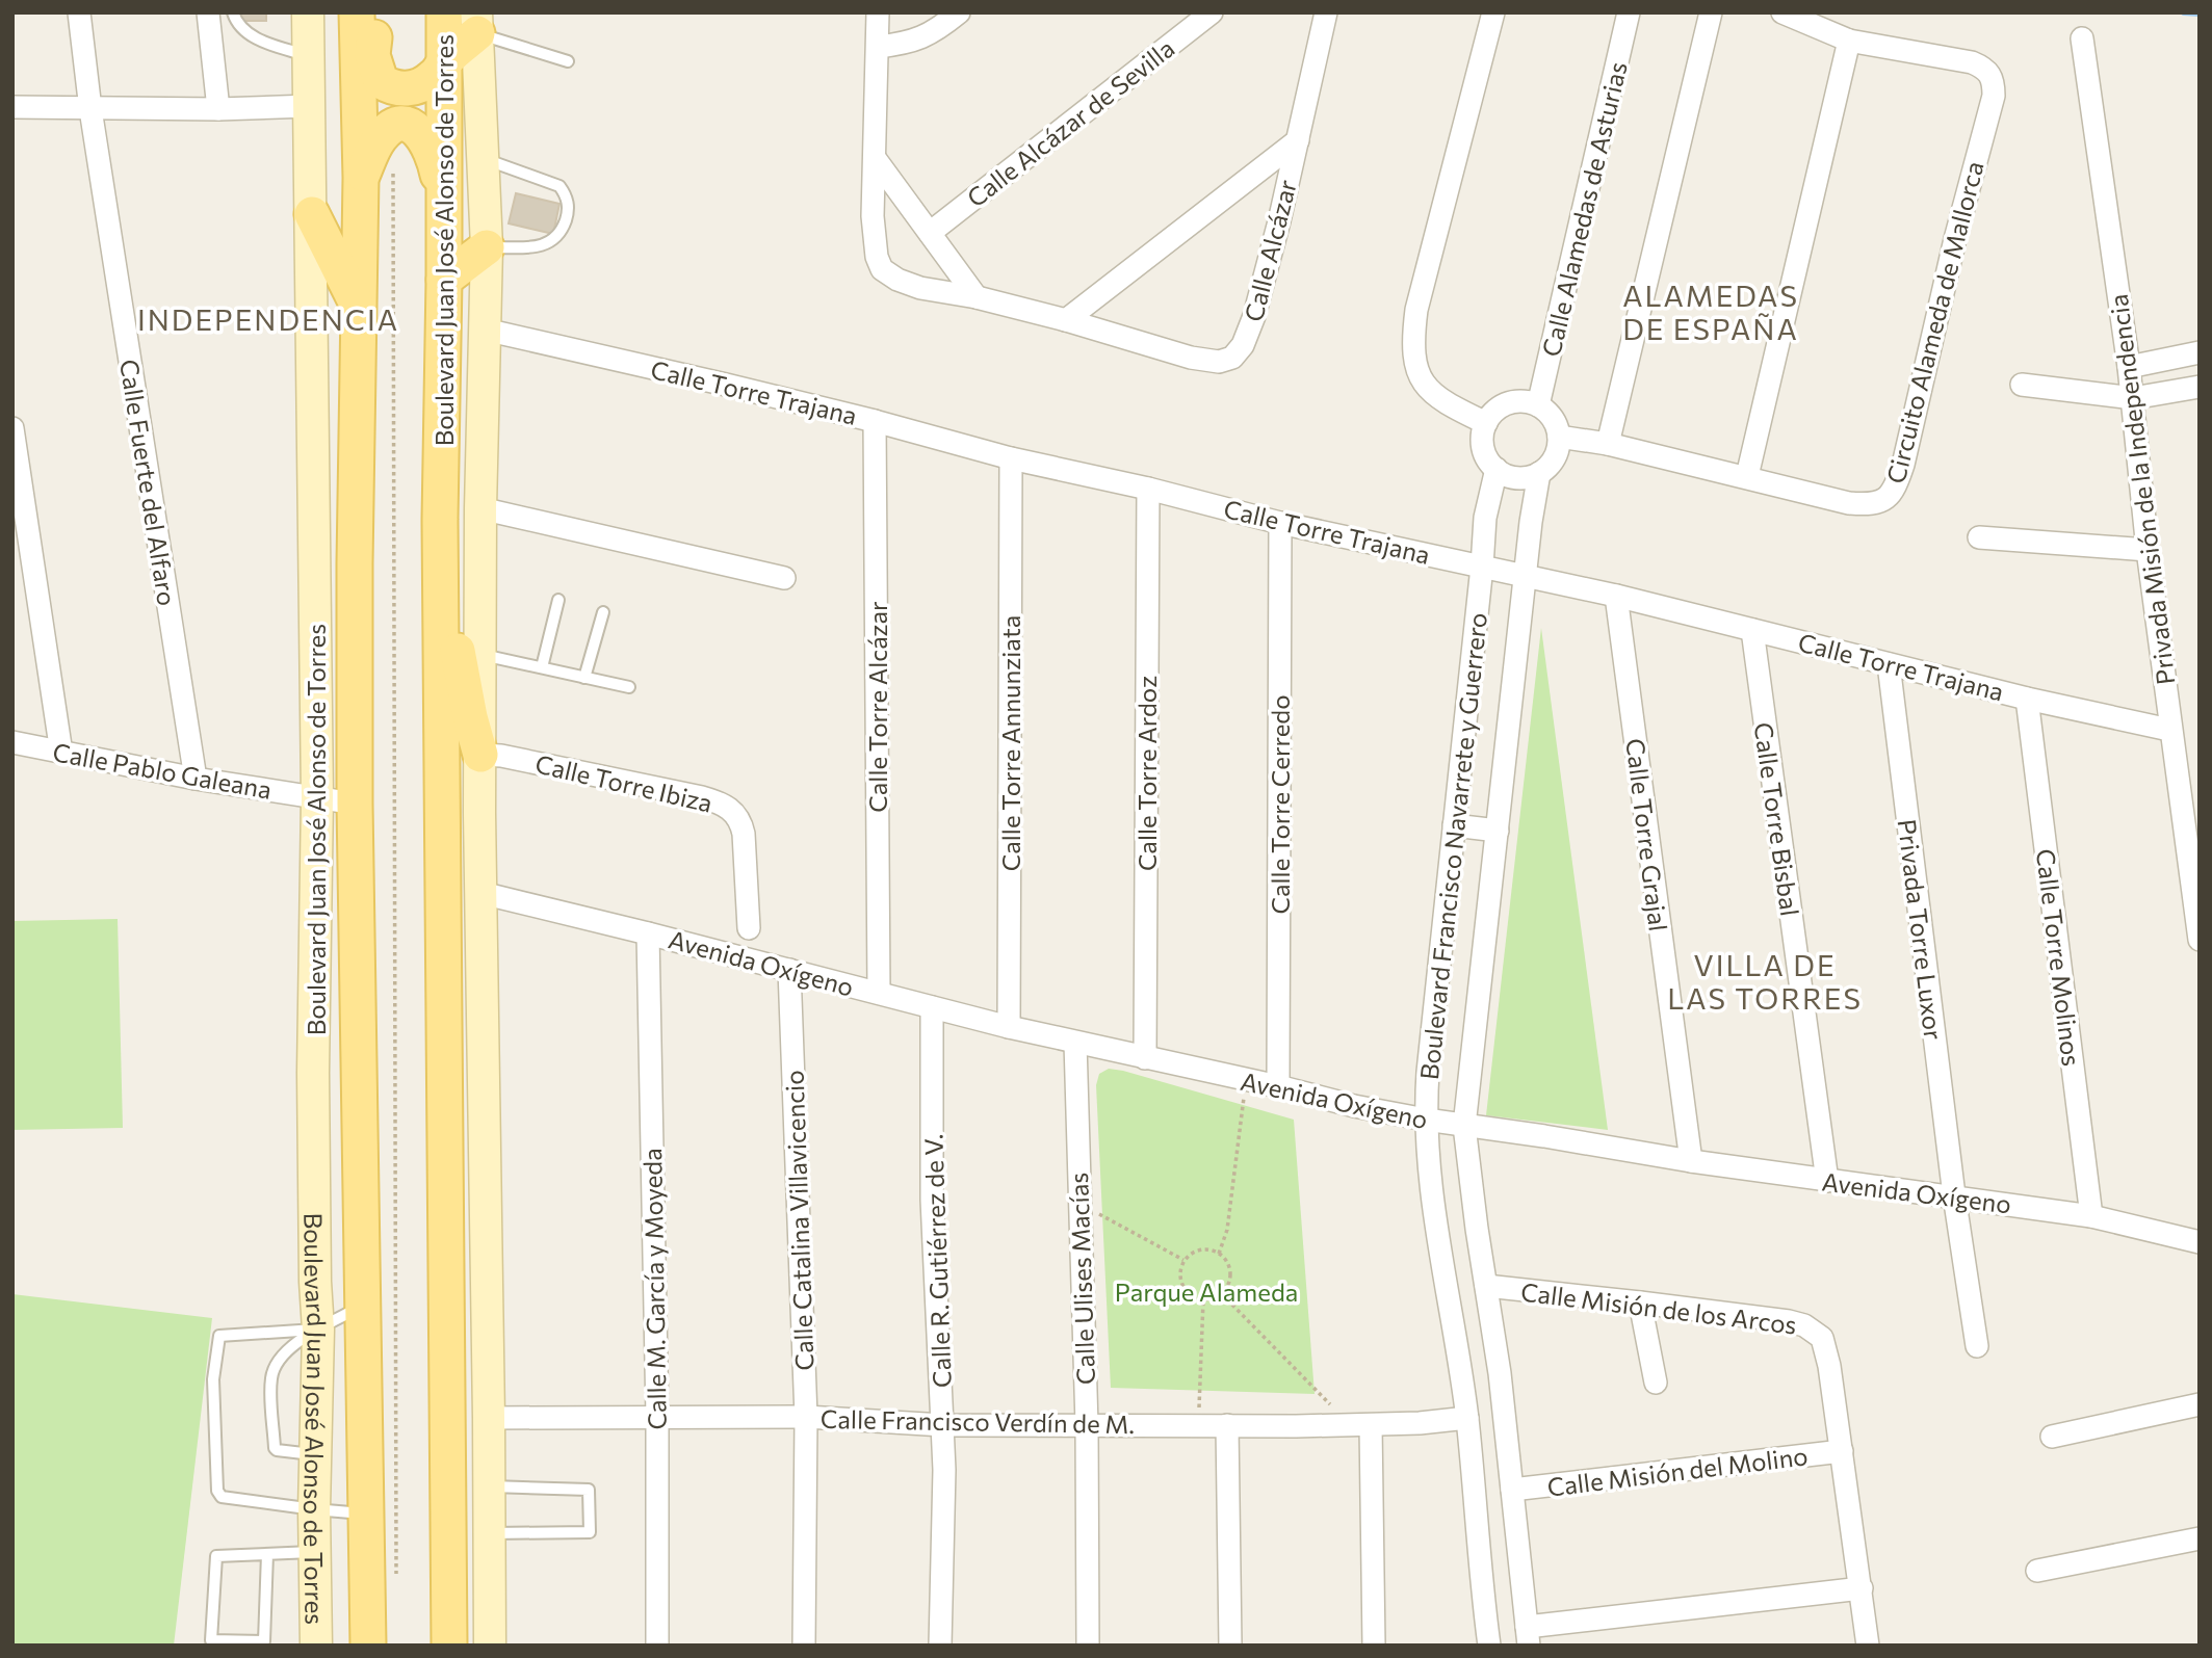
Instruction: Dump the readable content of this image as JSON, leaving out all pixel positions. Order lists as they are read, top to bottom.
{
  "streets": {
    "main road": ["Boulevard Juan José Alonso de Torres"],
    "street": [
      "Calle Alcázar de Sevilla",
      "Calle Alamedas de Asturias",
      "Calle Alcázar",
      "Circuito Alameda de Mallorca",
      "Calle Torre Trajana",
      "Calle Fuerte del Alfaro",
      "Privada Misión de la Independencia",
      "Calle Torre Alcázar",
      "Calle Torre Annunziata",
      "Calle Pablo Galeana",
      "Calle Torre Ardoz",
      "Calle Torre Ibiza",
      "Calle Torre Cerredo",
      "Calle Torre Bisbal",
      "Calle Torre Grajal",
      "Boulevard Francisco Navarrete y Guerrero",
      "Privada Torre Luxor",
      "Calle Torre Molinos",
      "Avenida Oxígeno",
      "Calle Catalina Villavicencio",
      "Calle R. Gutiérrez de V.",
      "Calle Ulises Macías",
      "Calle M. García y Moyeda",
      "Calle Misión de los Arcos",
      "Calle Francisco Verdín de M.",
      "Calle Misión del Molino"
    ]
  },
  "crossings": [
    ["Calle Alamedas de Asturias", "Circuito Alameda de Mallorca"],
    ["Boulevard Juan José Alonso de Torres", "Calle Pablo Galeana"],
    ["Calle Torre Trajana", "Privada Misión de la Independencia"],
    ["Calle Torre Trajana", "Calle Torre Alcázar"],
    ["Calle Torre Trajana", "Calle Torre Annunziata"],
    ["Calle Torre Trajana", "Calle Torre Ardoz"],
    ["Calle Torre Trajana", "Calle Torre Cerredo"],
    ["Calle Torre Trajana", "Calle Torre Bisbal"],
    ["Calle Torre Trajana", "Calle Torre Grajal"],
    ["Calle Torre Trajana", "Boulevard Francisco Navarrete y Guerrero"],
    ["Calle Torre Trajana", "Privada Torre Luxor"],
    ["Calle Torre Trajana", "Calle Torre Molinos"],
    ["Calle Fuerte del Alfaro", "Calle Pablo Galeana"],
    ["Calle Torre Alcázar", "Avenida Oxígeno"],
    ["Calle Torre Annunziata", "Avenida Oxígeno"],
    ["Calle Torre Ardoz", "Avenida Oxígeno"],
    ["Calle Torre Cerredo", "Avenida Oxígeno"],
    ["Calle Torre Bisbal", "Avenida Oxígeno"],
    ["Calle Torre Grajal", "Avenida Oxígeno"],
    ["Boulevard Francisco Navarrete y Guerrero", "Avenida Oxígeno"],
    ["Boulevard Francisco Navarrete y Guerrero", "Calle Misión de los Arcos"],
    ["Boulevard Francisco Navarrete y Guerrero", "Calle Francisco Verdín de M."],
    ["Boulevard Francisco Navarrete y Guerrero", "Calle Misión del Molino"],
    ["Privada Torre Luxor", "Avenida Oxígeno"],
    ["Calle Torre Molinos", "Avenida Oxígeno"],
    ["Avenida Oxígeno", "Calle Catalina Villavicencio"],
    ["Avenida Oxígeno", "Calle R. Gutiérrez de V."],
    ["Avenida Oxígeno", "Calle Ulises Macías"],
    ["Avenida Oxígeno", "Calle M. García y Moyeda"],
    ["Calle Catalina Villavicencio", "Calle Francisco Verdín de M."],
    ["Calle R. Gutiérrez de V.", "Calle Francisco Verdín de M."],
    ["Calle Ulises Macías", "Calle Francisco Verdín de M."],
    ["Calle M. García y Moyeda", "Calle Francisco Verdín de M."],
    ["Calle Misión de los Arcos", "Calle Misión del Molino"]
  ],
  "districts": ["ALAMEDAS DE ESPAÑA", "INDEPENDENCIA", "VILLA DE LAS TORRES"],
  "parks": ["Parque Alameda"]
}
